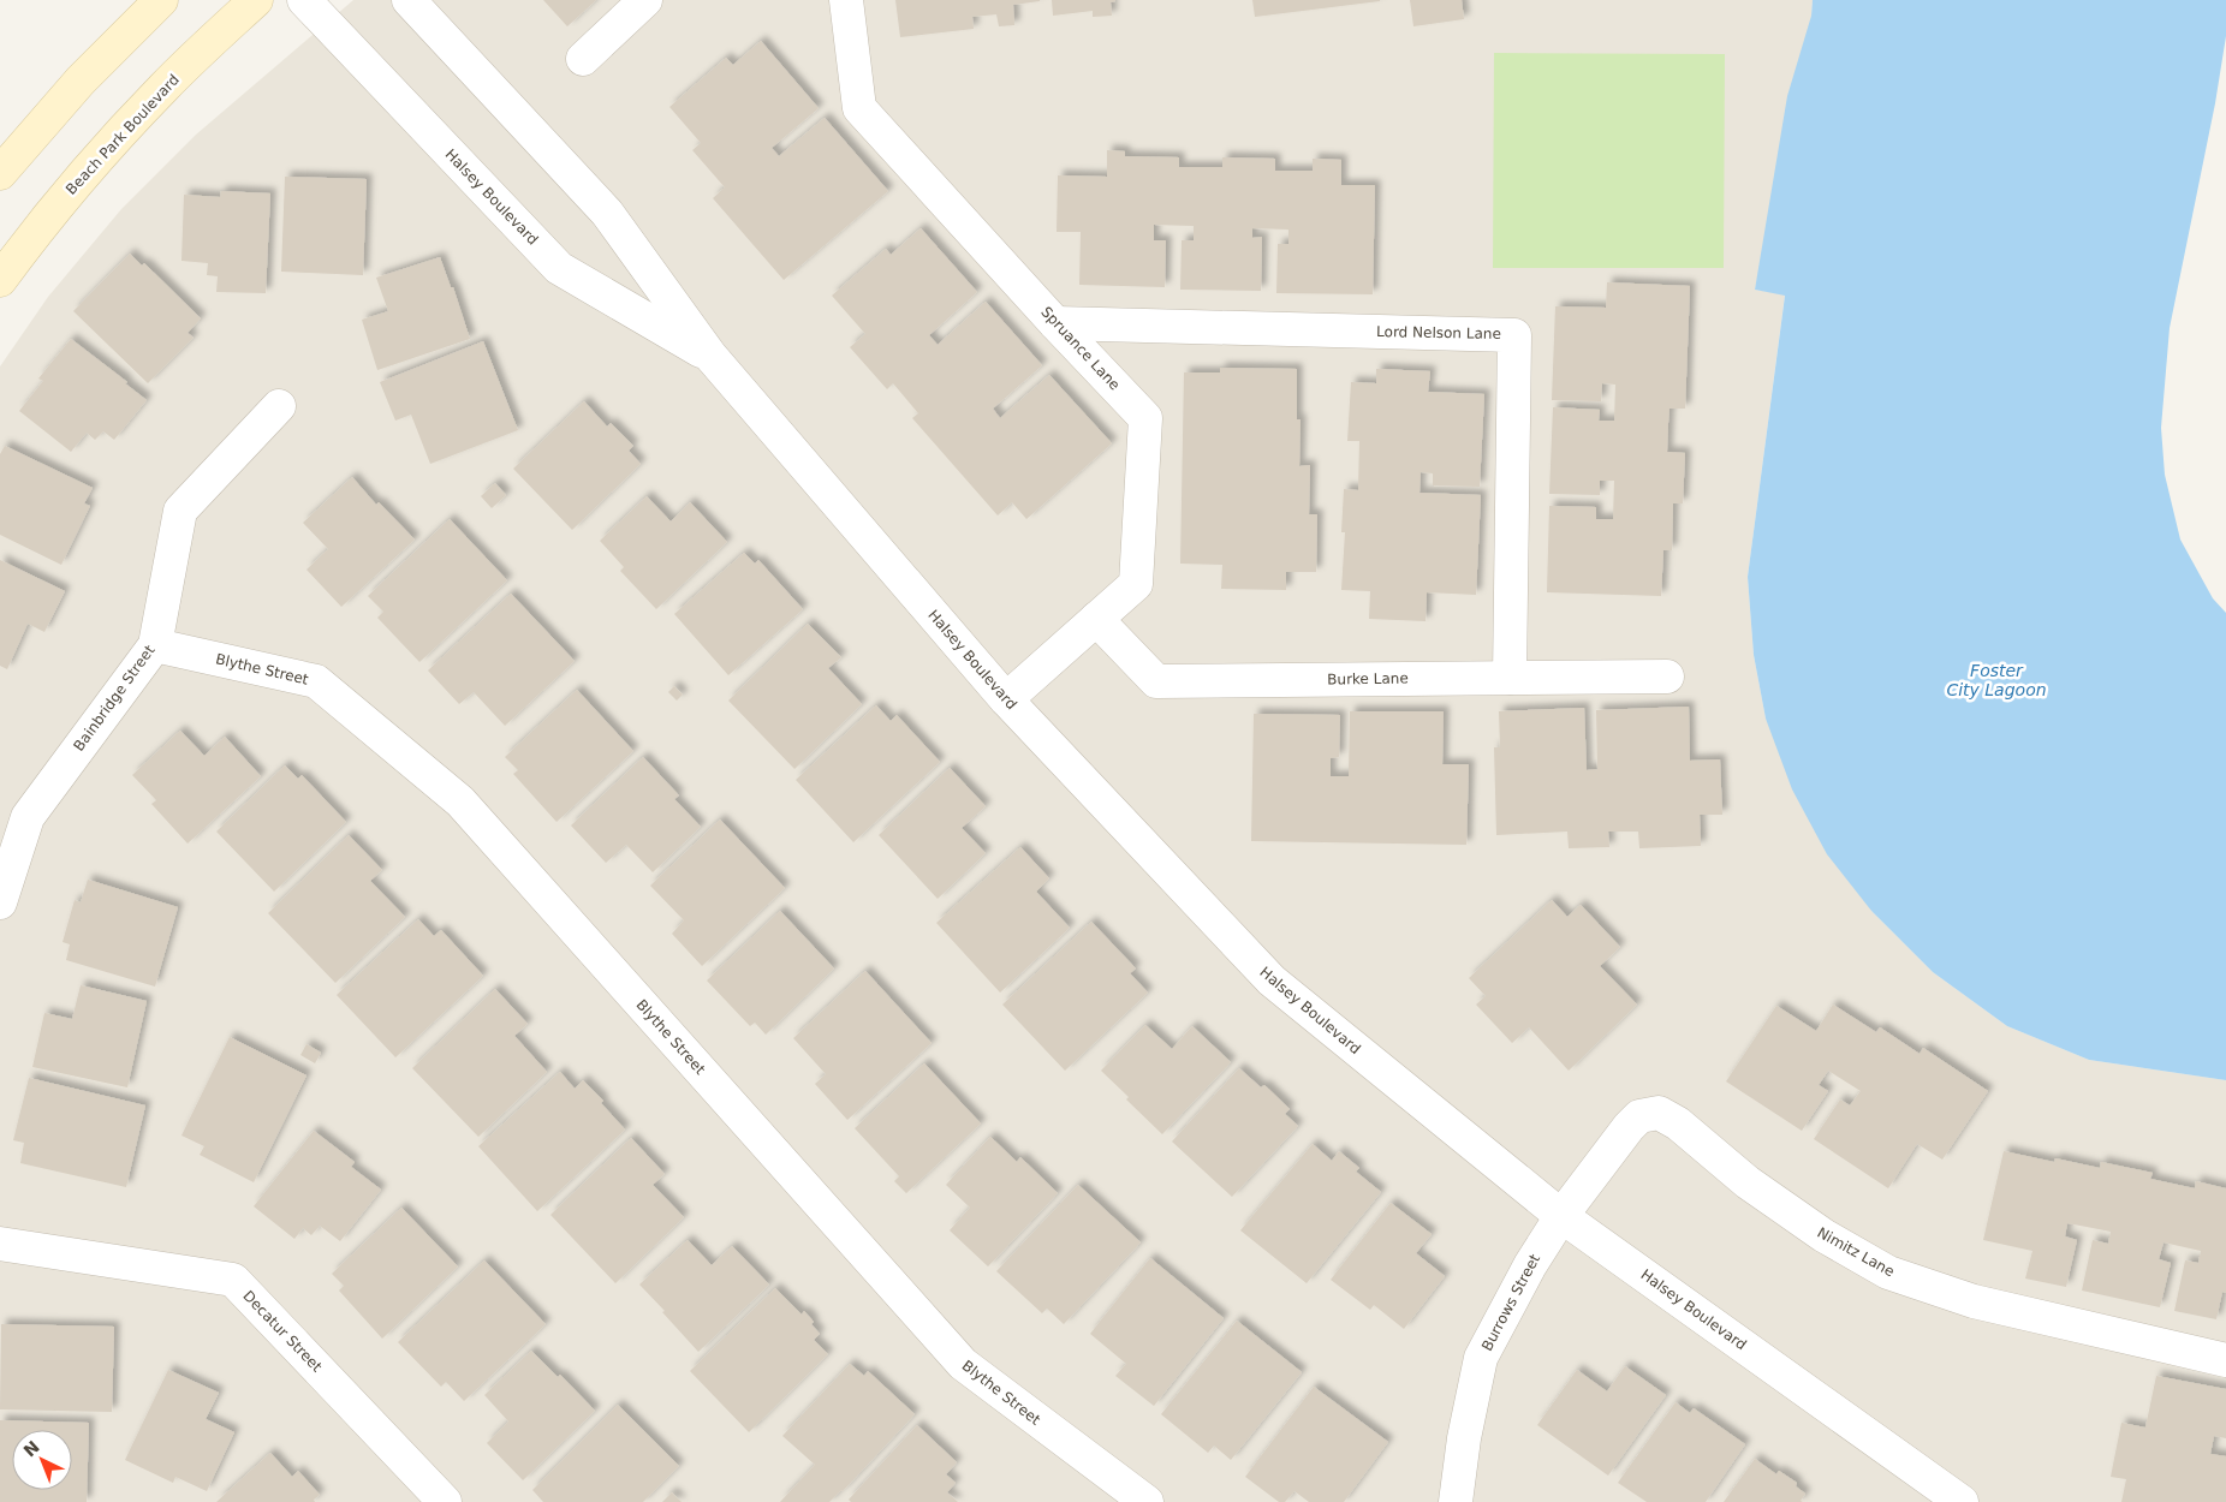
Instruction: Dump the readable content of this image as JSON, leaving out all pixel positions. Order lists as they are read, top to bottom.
{
  "streets": {
    "main road": ["Beach Park Boulevard"],
    "street": [
      "Halsey Boulevard",
      "Lord Nelson Lane",
      "Spruance Lane",
      "Blythe Street",
      "Burke Lane",
      "Bainbridge Street",
      "Nimitz Lane",
      "Burrows Street",
      "Decatur Street"
    ]
  },
  "crossings": [
    ["Halsey Boulevard", "Spruance Lane"],
    ["Halsey Boulevard", "Nimitz Lane"],
    ["Halsey Boulevard", "Burrows Street"],
    ["Lord Nelson Lane", "Spruance Lane"],
    ["Lord Nelson Lane", "Burke Lane"],
    ["Spruance Lane", "Burke Lane"],
    ["Blythe Street", "Bainbridge Street"],
    ["Nimitz Lane", "Burrows Street"]
  ],
  "water": ["Foster City Lagoon"],
  "north": "top left"
}
